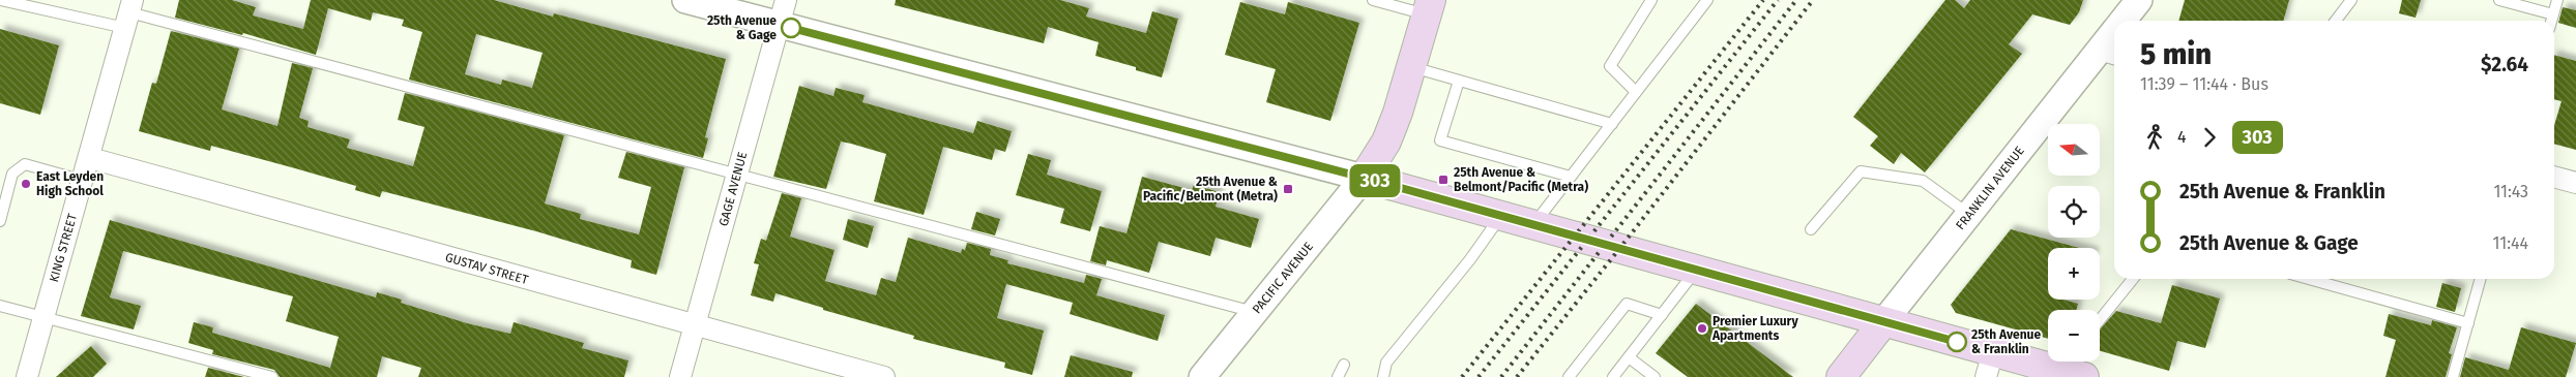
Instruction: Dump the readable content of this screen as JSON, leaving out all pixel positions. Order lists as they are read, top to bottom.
{
  "streets": {
    "main road": ["FRANKLIN AVENUE"],
    "street": [
      "GAGE AVENUE",
      "KING STREET",
      "GUSTAV STREET",
      "PACIFIC AVENUE"
    ]
  },
  "crossings": [
    ["GAGE AVENUE", "GUSTAV STREET"],
    ["KING STREET", "GUSTAV STREET"]
  ],
  "places": {
    "other": [
      "25th Avenue & Gage",
      "East Leyden High School",
      "Premier Luxury Apartments",
      "25th Avenue & Franklin"
    ],
    "transit": ["25th Avenue & Belmont/Pacific (Metra)", "25th Avenue & Pacific/Belmont (Metra)"]
  },
  "lines": ["bus line 303"],
  "north": "left",
  "page": {
    "on_map": "303",
    "heading": ["5 min", "11:39 – 11:44 · Bus", "$2.64"],
    "legs": ["4", "303"],
    "map_buttons": ["+", "−"],
    "list": [
      {
        "name": "25th Avenue & Franklin",
        "value": "11:43"
      },
      {
        "name": "25th Avenue & Gage",
        "value": "11:44"
      }
    ]
  }
}
